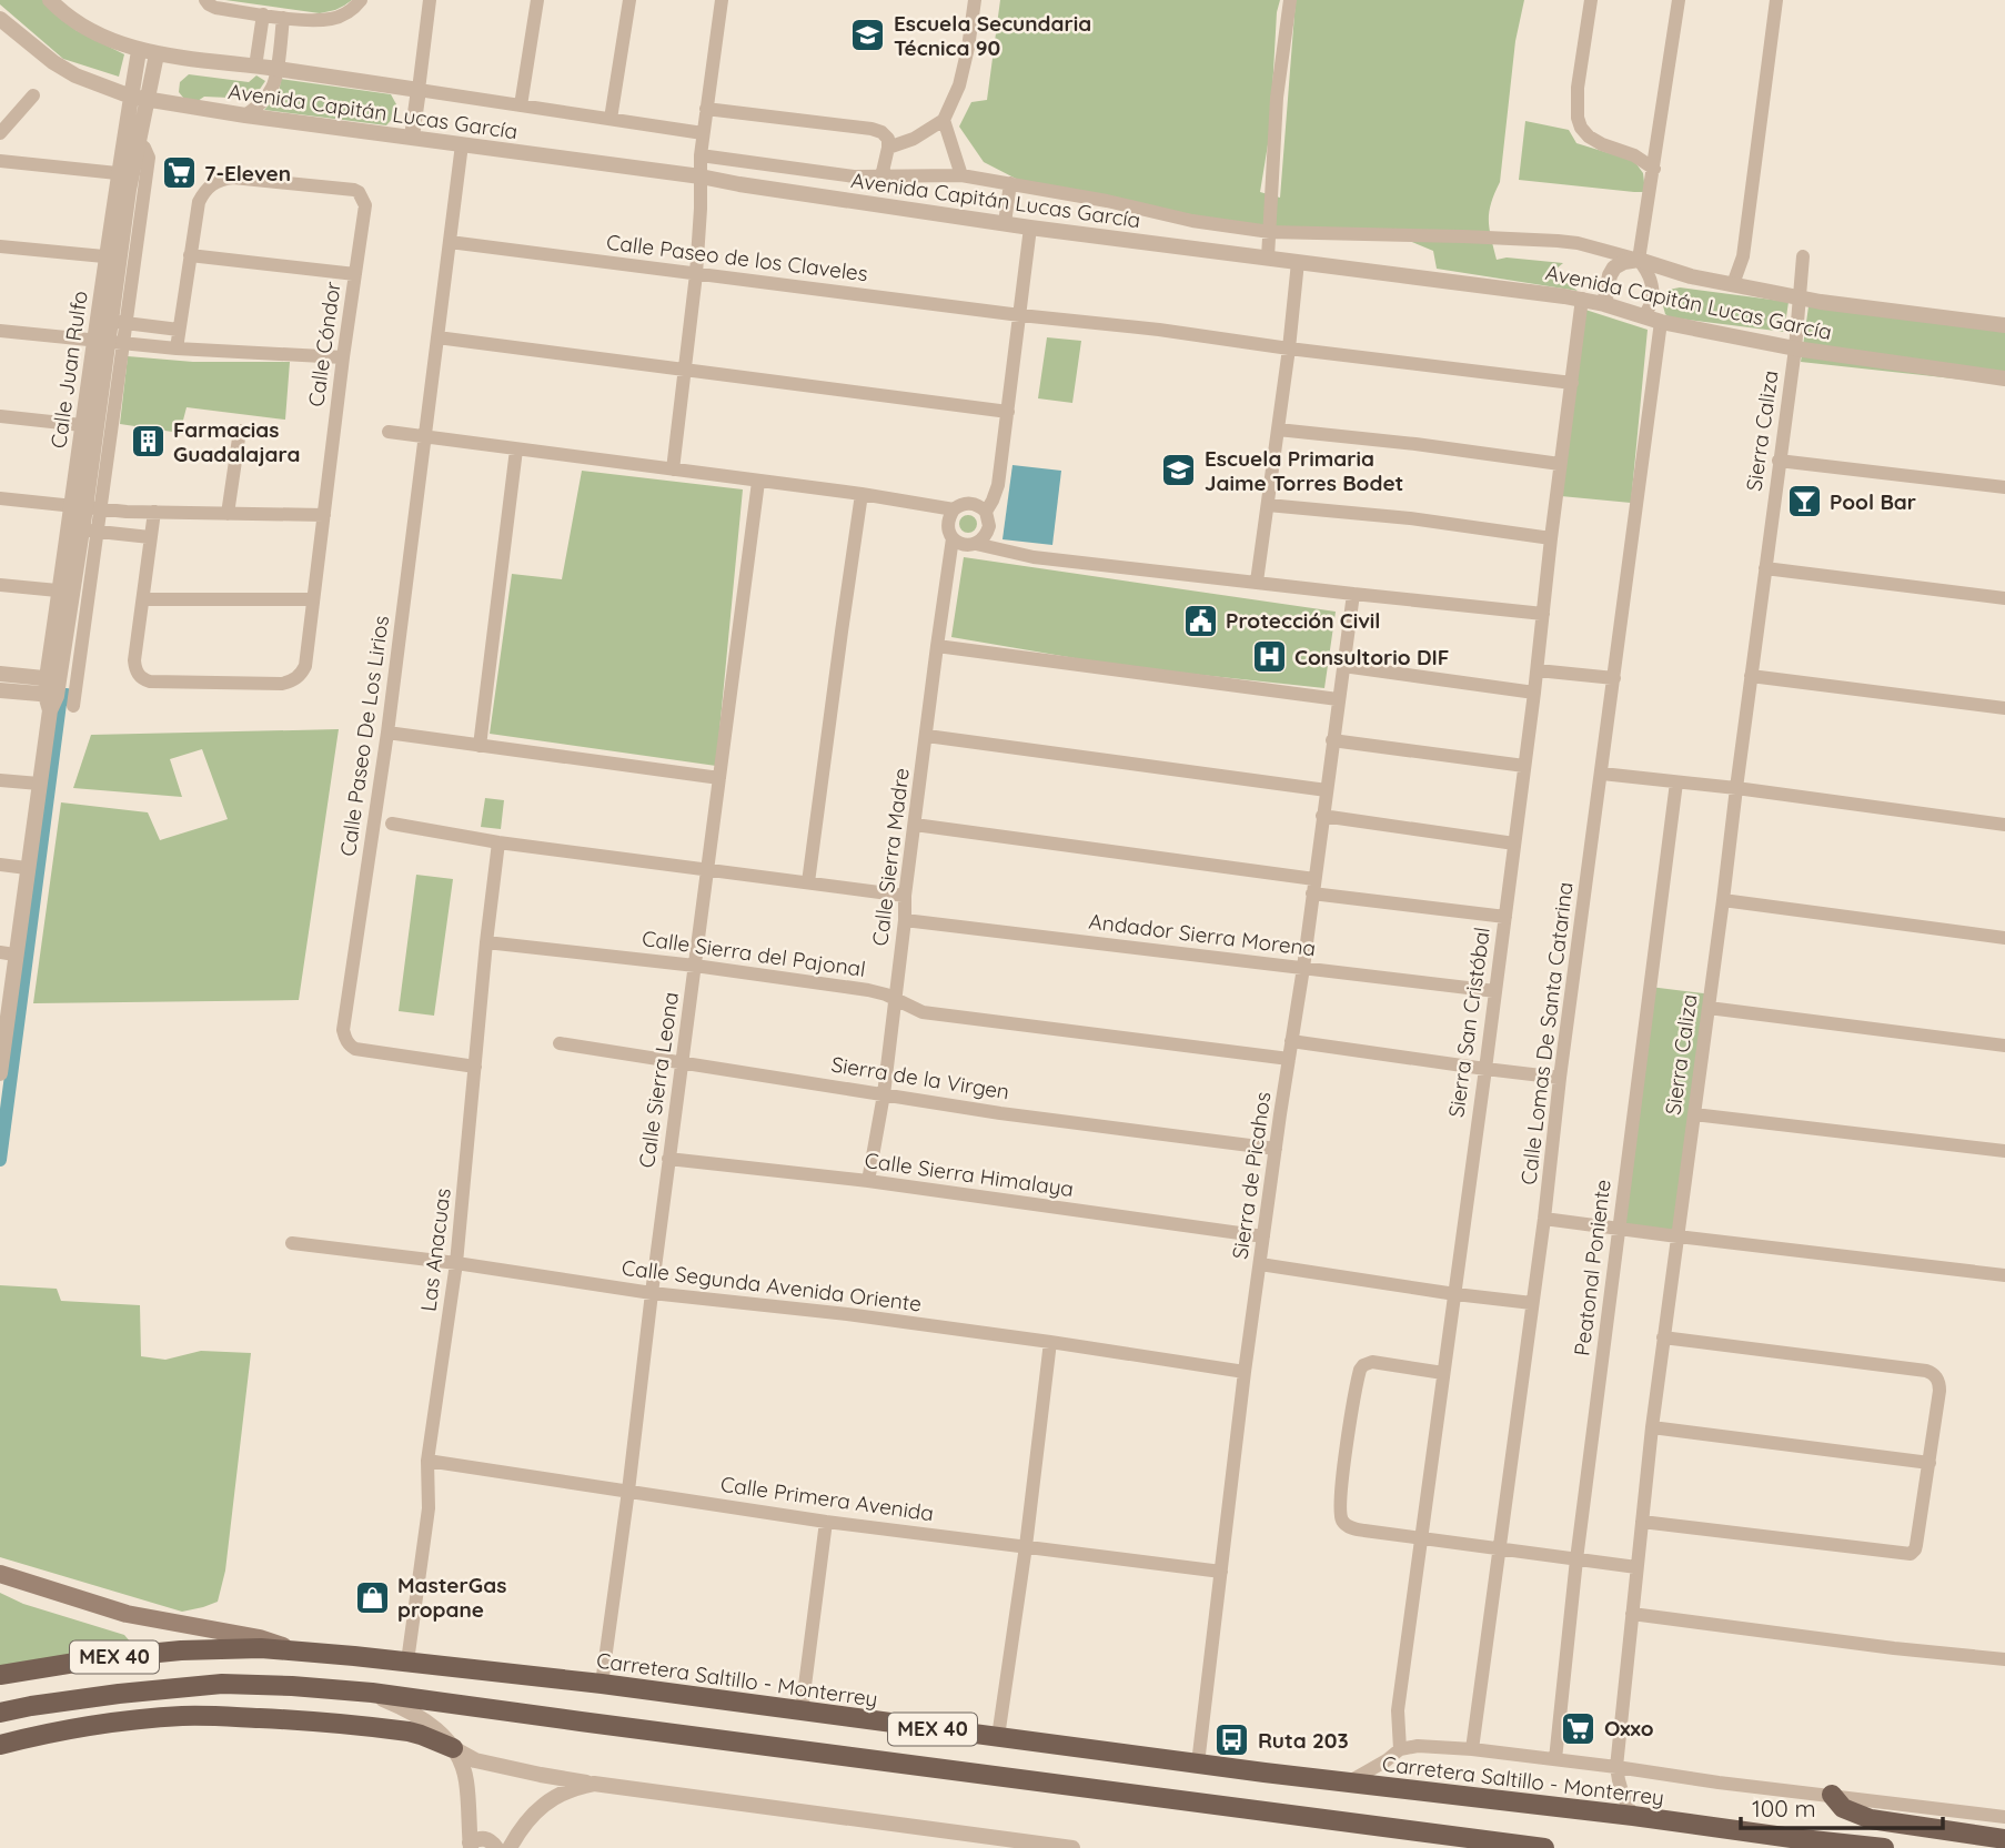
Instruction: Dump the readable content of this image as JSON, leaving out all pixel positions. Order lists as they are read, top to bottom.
{
  "streets": {
    "main road": ["MEX 40", "Carretera Saltillo - Monterrey"],
    "street": [
      "Avenida Capitán Lucas García",
      "Calle Paseo de los Claveles",
      "Calle Cóndor",
      "Calle Juan Rulfo",
      "Sierra Caliza",
      "Calle Paseo De Los Lirios",
      "Calle Sierra Madre",
      "Andador Sierra Morena",
      "Calle Sierra del Pajonal",
      "Sierra San Cristóbal",
      "Calle Lomas De Santa Catarina",
      "Sierra de la Virgen",
      "Calle Sierra Leona",
      "Calle Sierra Himalaya",
      "Sierra de Picahos",
      "Las Anacuas",
      "Peatonal Poniente",
      "Calle Segunda Avenida Oriente",
      "Calle Primera Avenida"
    ]
  },
  "crossings": [
    ["Avenida Capitán Lucas García", "Calle Juan Rulfo"],
    ["Avenida Capitán Lucas García", "Sierra Caliza"],
    ["Avenida Capitán Lucas García", "Sierra San Cristóbal"],
    ["Avenida Capitán Lucas García", "Calle Lomas De Santa Catarina"],
    ["Calle Paseo de los Claveles", "Sierra San Cristóbal"],
    ["Sierra Caliza", "Carretera Saltillo - Monterrey"],
    ["Calle Paseo De Los Lirios", "Las Anacuas"],
    ["Calle Sierra Madre", "Andador Sierra Morena"],
    ["Calle Sierra Madre", "Calle Sierra del Pajonal"],
    ["Calle Sierra Madre", "Sierra de la Virgen"],
    ["Calle Sierra Madre", "Calle Sierra Himalaya"],
    ["Andador Sierra Morena", "Sierra San Cristóbal"],
    ["Andador Sierra Morena", "Sierra de Picahos"],
    ["Calle Sierra del Pajonal", "Calle Sierra Leona"],
    ["Calle Sierra del Pajonal", "Sierra de Picahos"],
    ["Calle Sierra del Pajonal", "Las Anacuas"],
    ["Sierra de la Virgen", "Calle Sierra Leona"],
    ["Sierra de la Virgen", "Sierra de Picahos"],
    ["Calle Sierra Leona", "Calle Sierra Himalaya"],
    ["Calle Sierra Leona", "Calle Segunda Avenida Oriente"],
    ["Calle Sierra Leona", "Calle Primera Avenida"],
    ["Calle Sierra Leona", "Carretera Saltillo - Monterrey"],
    ["Calle Sierra Himalaya", "Sierra de Picahos"],
    ["Sierra de Picahos", "Calle Segunda Avenida Oriente"],
    ["Sierra de Picahos", "Calle Primera Avenida"],
    ["Sierra de Picahos", "Carretera Saltillo - Monterrey"],
    ["Las Anacuas", "Calle Segunda Avenida Oriente"],
    ["Las Anacuas", "Calle Primera Avenida"],
    ["Las Anacuas", "Carretera Saltillo - Monterrey"]
  ],
  "places": {
    "school or university": ["Escuela Secundaria Técnica 90", "Escuela Primaria Jaime Torres Bodet"],
    "supermarket": ["7-Eleven", "Oxxo"],
    "building": ["Farmacias Guadalajara"],
    "bar": ["Pool Bar"],
    "public building": ["Protección Civil"],
    "hospital": ["Consultorio DIF"],
    "shop": ["MasterGas propane"],
    "bus stop": ["Ruta 203"]
  },
  "scale_bar": "100 m"
}
